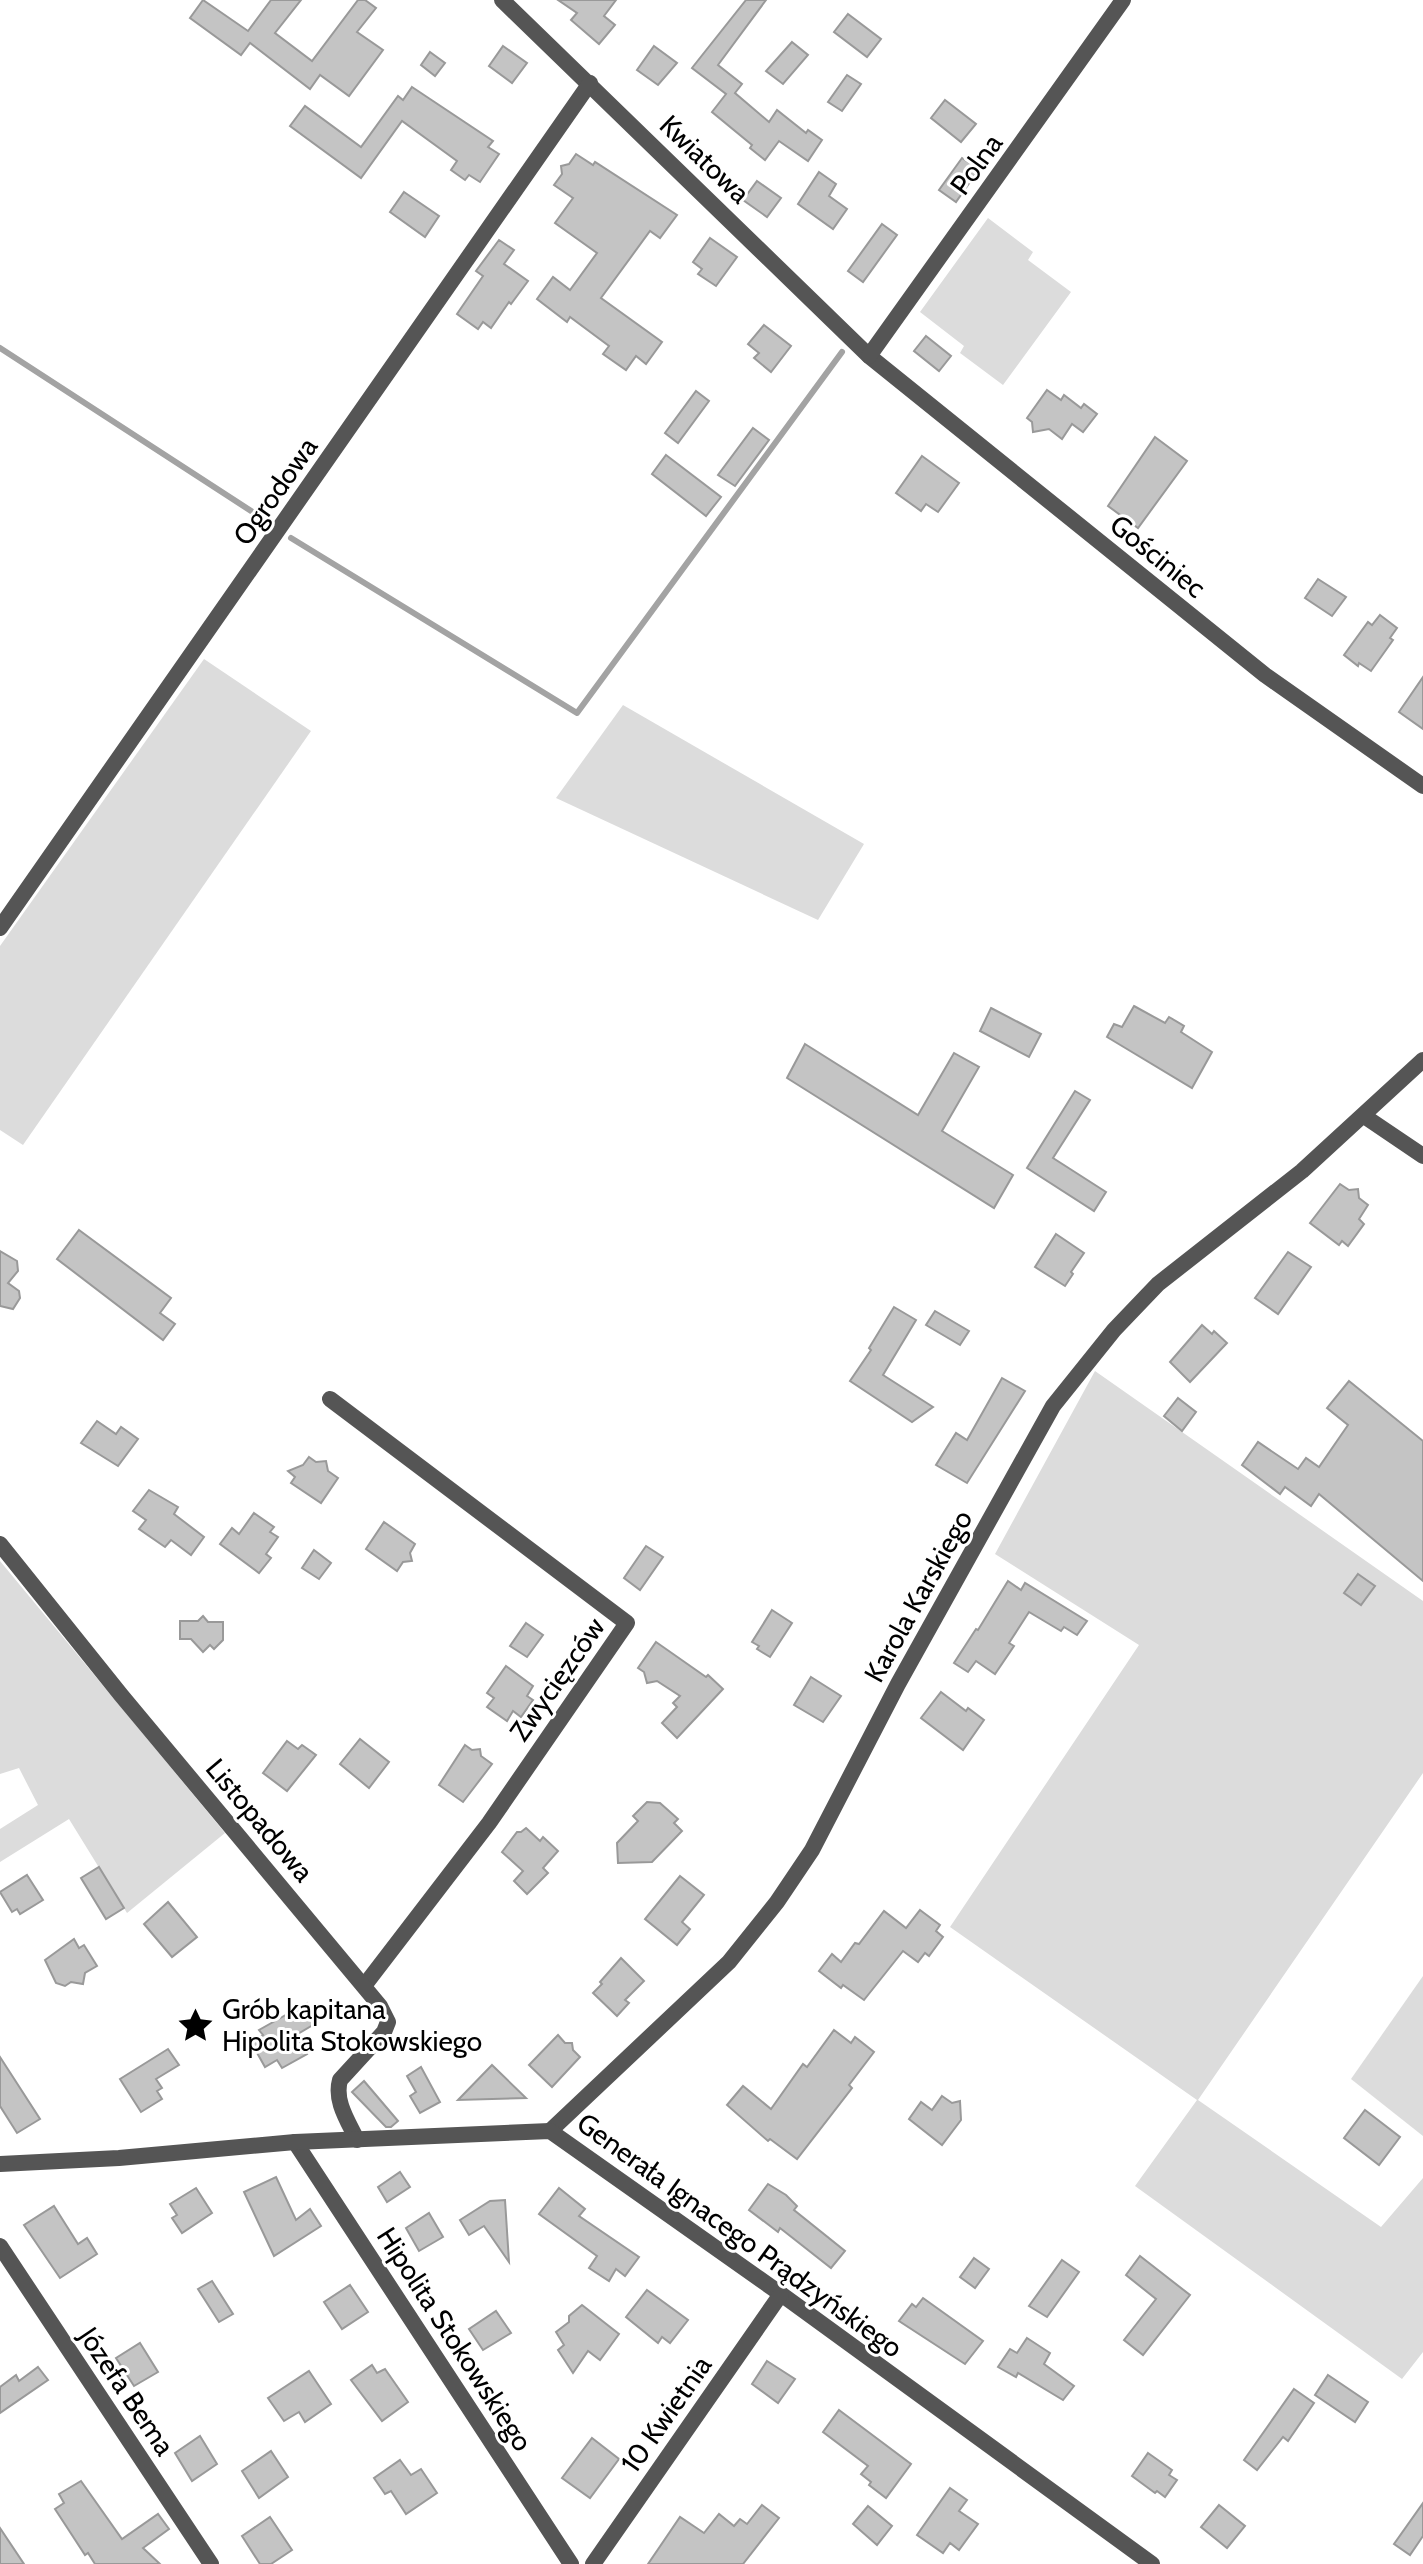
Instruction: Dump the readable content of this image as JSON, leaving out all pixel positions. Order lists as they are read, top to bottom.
{
  "streets": {
    "street": [
      "Kwiatowa",
      "Polna",
      "Ogrodowa",
      "Gościniec",
      "Karola Karskiego",
      "Zwycięzców",
      "Listopadowa",
      "Generała Ignacego Prądzyńskiego",
      "Hipolita Stokowskiego",
      "Józefa Bema",
      "10 Kwietnia"
    ]
  },
  "crossings": [
    ["Kwiatowa", "Polna"],
    ["Kwiatowa", "Ogrodowa"],
    ["Kwiatowa", "Gościniec"],
    ["Polna", "Gościniec"],
    ["Karola Karskiego", "Generała Ignacego Prądzyńskiego"],
    ["Zwycięzców", "Listopadowa"],
    ["Listopadowa", "Generała Ignacego Prądzyńskiego"],
    ["Generała Ignacego Prądzyńskiego", "Hipolita Stokowskiego"],
    ["Generała Ignacego Prądzyńskiego", "10 Kwietnia"]
  ],
  "places": {
    "place": ["Grób kapitana Hipolita Stokowskiego"]
  }
}
